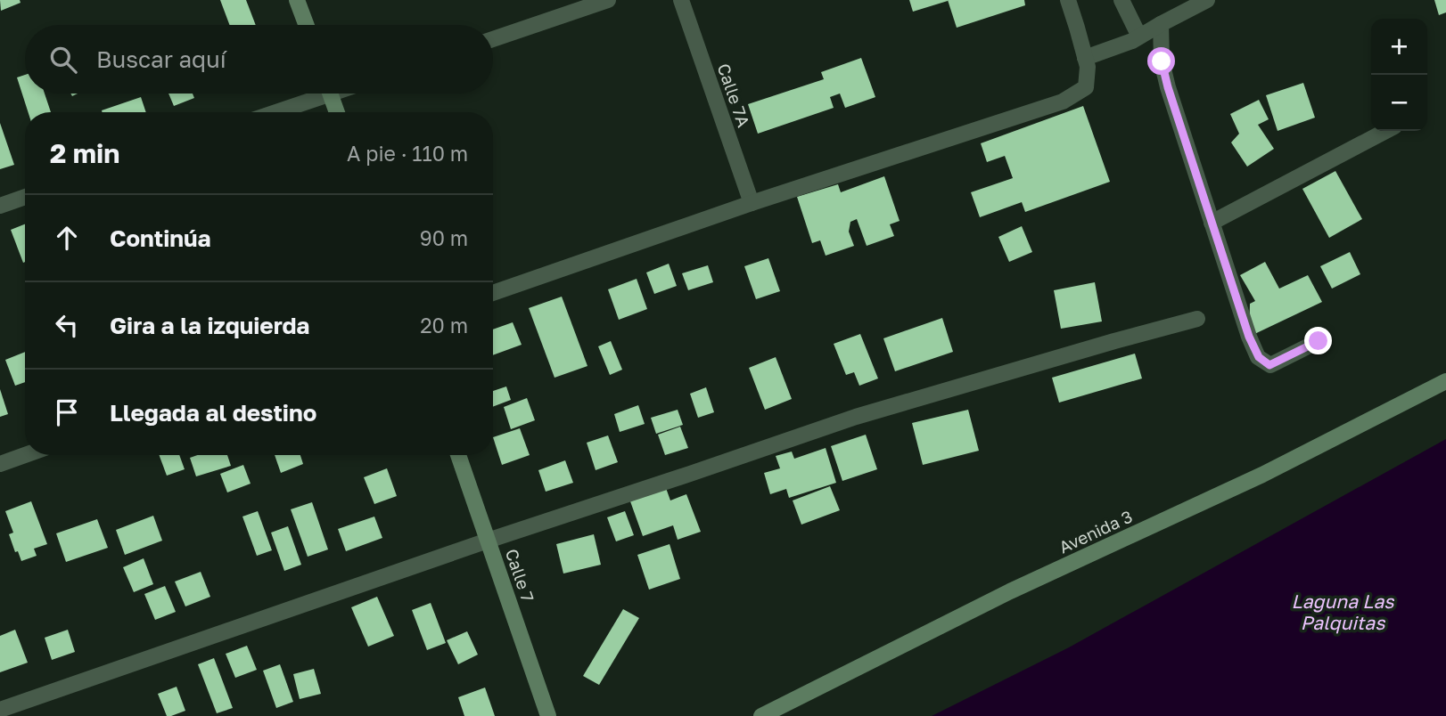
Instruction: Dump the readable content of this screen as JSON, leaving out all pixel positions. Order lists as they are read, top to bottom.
{
  "streets": {
    "main road": ["Avenida 3", "Calle 7"],
    "street": ["Calle 7A"]
  },
  "water": ["Laguna Las Palquitas"],
  "page": {
    "map_buttons": ["+", "−"],
    "search": "Buscar aquí",
    "heading": ["2 min", "A pie · 110 m"],
    "list": [
      ["Continúa", "90 m"],
      ["Gira a la izquierda", "20 m"],
      "Llegada al destino"
    ]
  }
}
